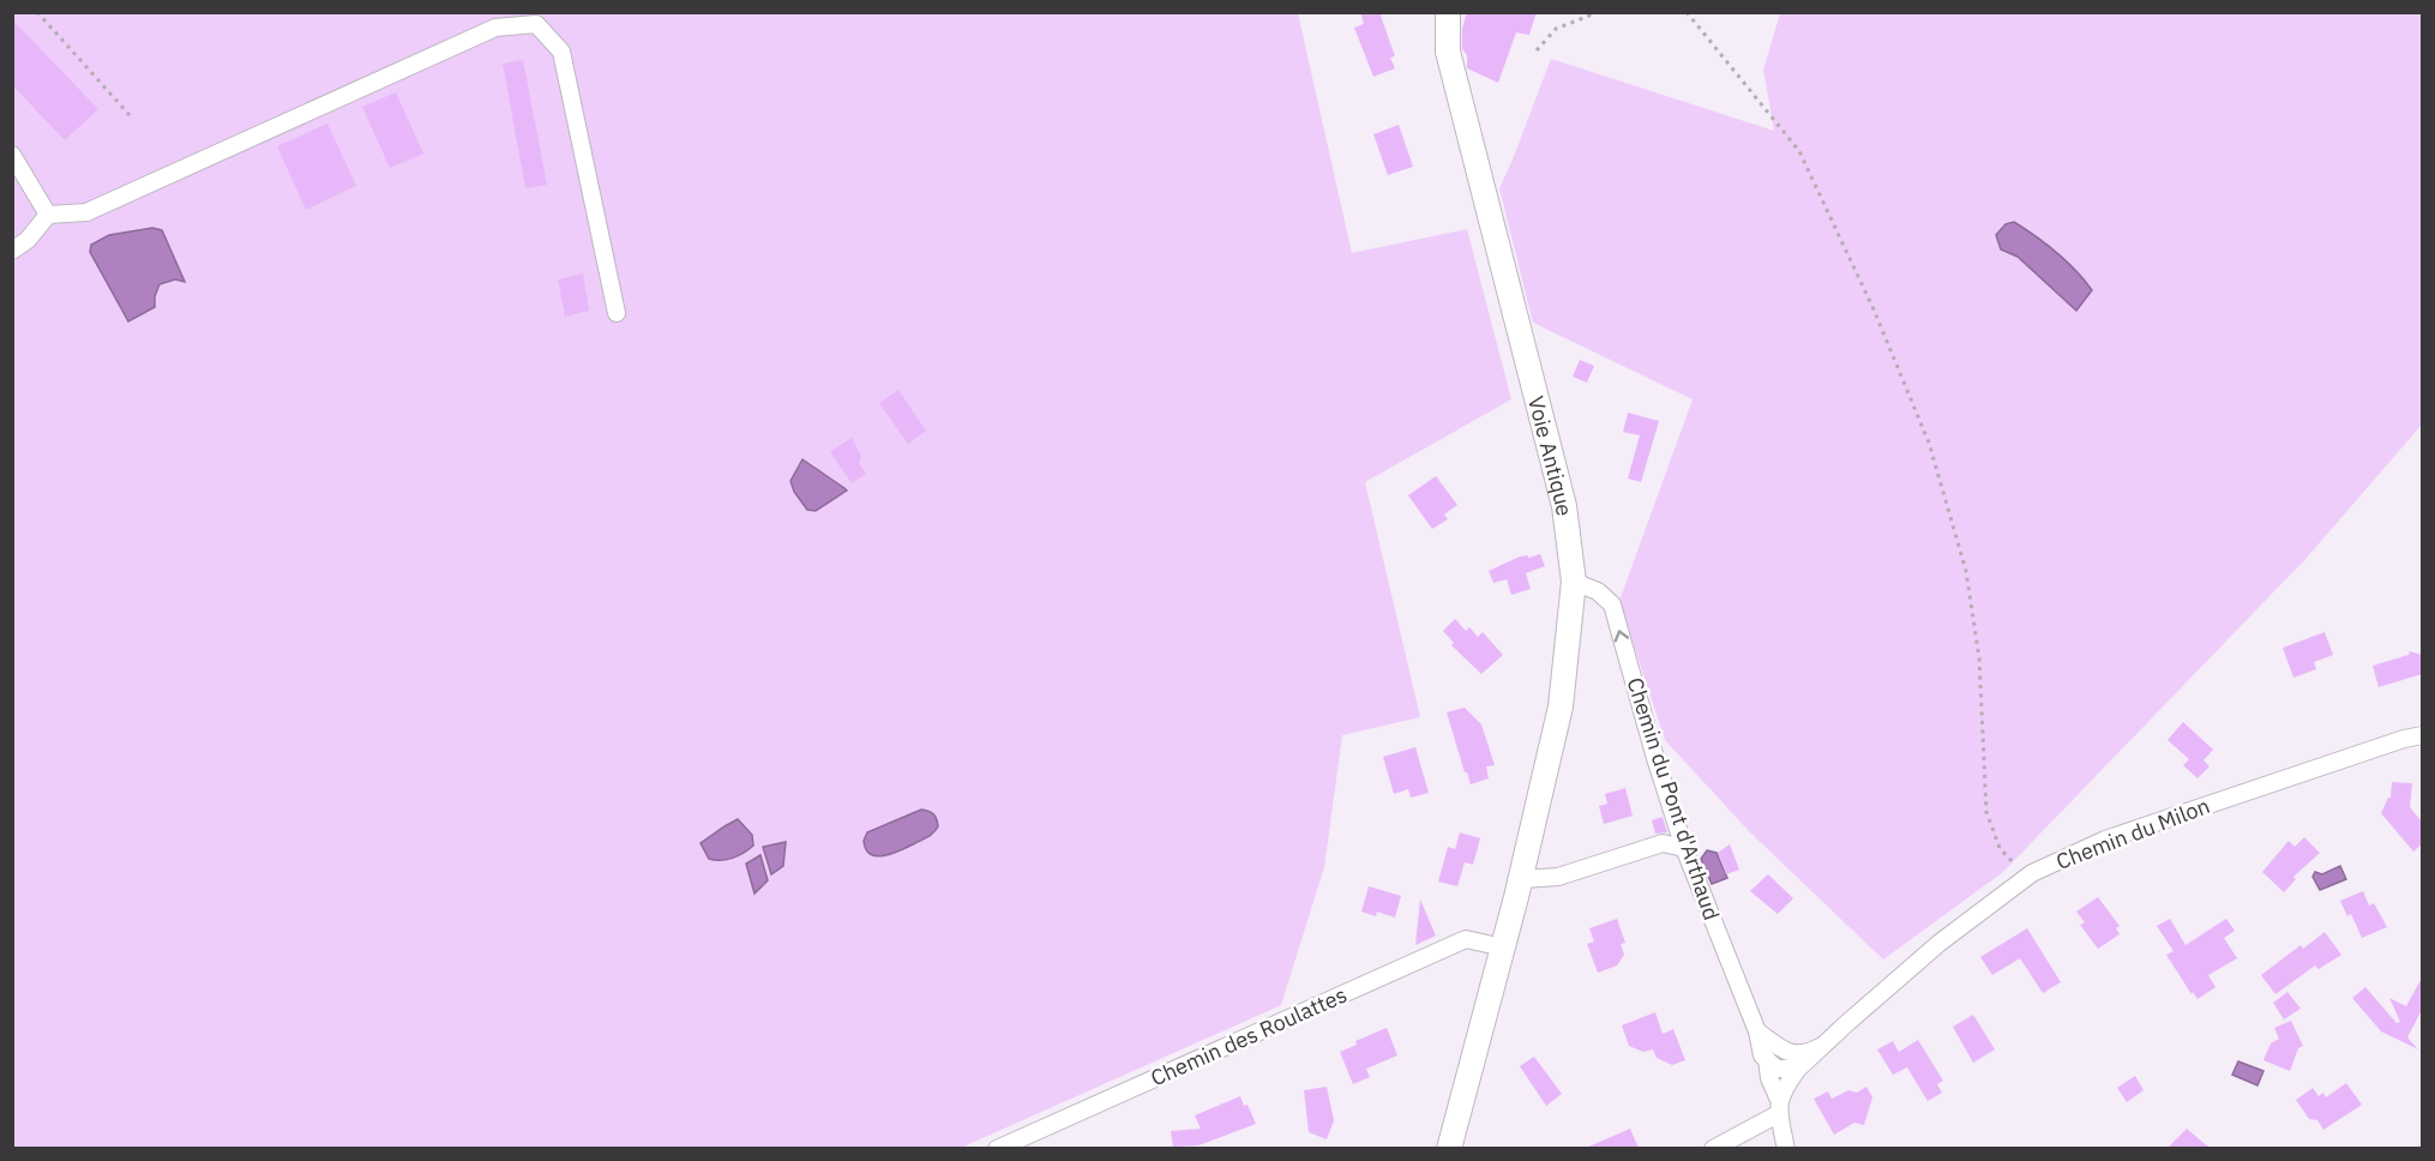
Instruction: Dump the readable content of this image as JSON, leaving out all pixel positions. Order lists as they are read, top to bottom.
{
  "streets": {
    "street": [
      "Voie Antique",
      "Chemin du Pont d'Arthaud",
      "Chemin du Milon",
      "Chemin des Roulattes"
    ]
  },
  "crossings": [
    ["Voie Antique", "Chemin du Pont d'Arthaud"],
    ["Voie Antique", "Chemin des Roulattes"]
  ],
  "one_way": ["Chemin du Pont d'Arthaud"]
}
